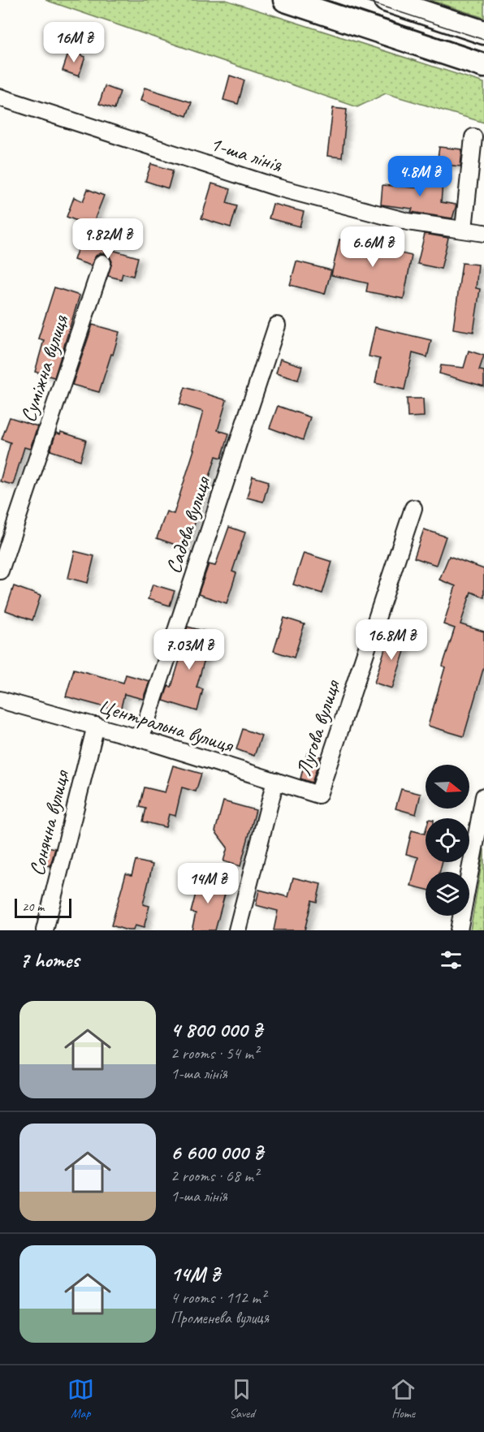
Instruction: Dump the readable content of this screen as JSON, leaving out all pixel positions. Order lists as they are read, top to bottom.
{
  "streets": {
    "street": [
      "1-ша лінія",
      "Суміжна вулиця",
      "Садова вулиця",
      "Центральна вулиця",
      "Лугова вулиця",
      "Сонячна вулиця"
    ]
  },
  "crossings": [
    ["Садова вулиця", "Центральна вулиця"],
    ["Центральна вулиця", "Лугова вулиця"],
    ["Центральна вулиця", "Сонячна вулиця"]
  ],
  "scale_bar": "20 m",
  "north": "right",
  "page": {
    "price": [
      "16M ₴",
      "4.8M ₴",
      "9.82M ₴",
      "6.6M ₴",
      "16.8M ₴",
      "7.03M ₴",
      "14M ₴"
    ],
    "scale": "20 m",
    "heading": "7 homes",
    "list": [
      {
        "name": "4 800 000 ₴",
        "note": "2 rooms · 54 m² · 1-ша лінія"
      },
      {
        "name": "6 600 000 ₴",
        "note": "2 rooms · 68 m² · 1-ша лінія"
      },
      {
        "name": "14M ₴",
        "note": "4 rooms · 112 m² · Променева вулиця"
      }
    ],
    "tabs": ["Map", "Saved", "Home"]
  }
}
